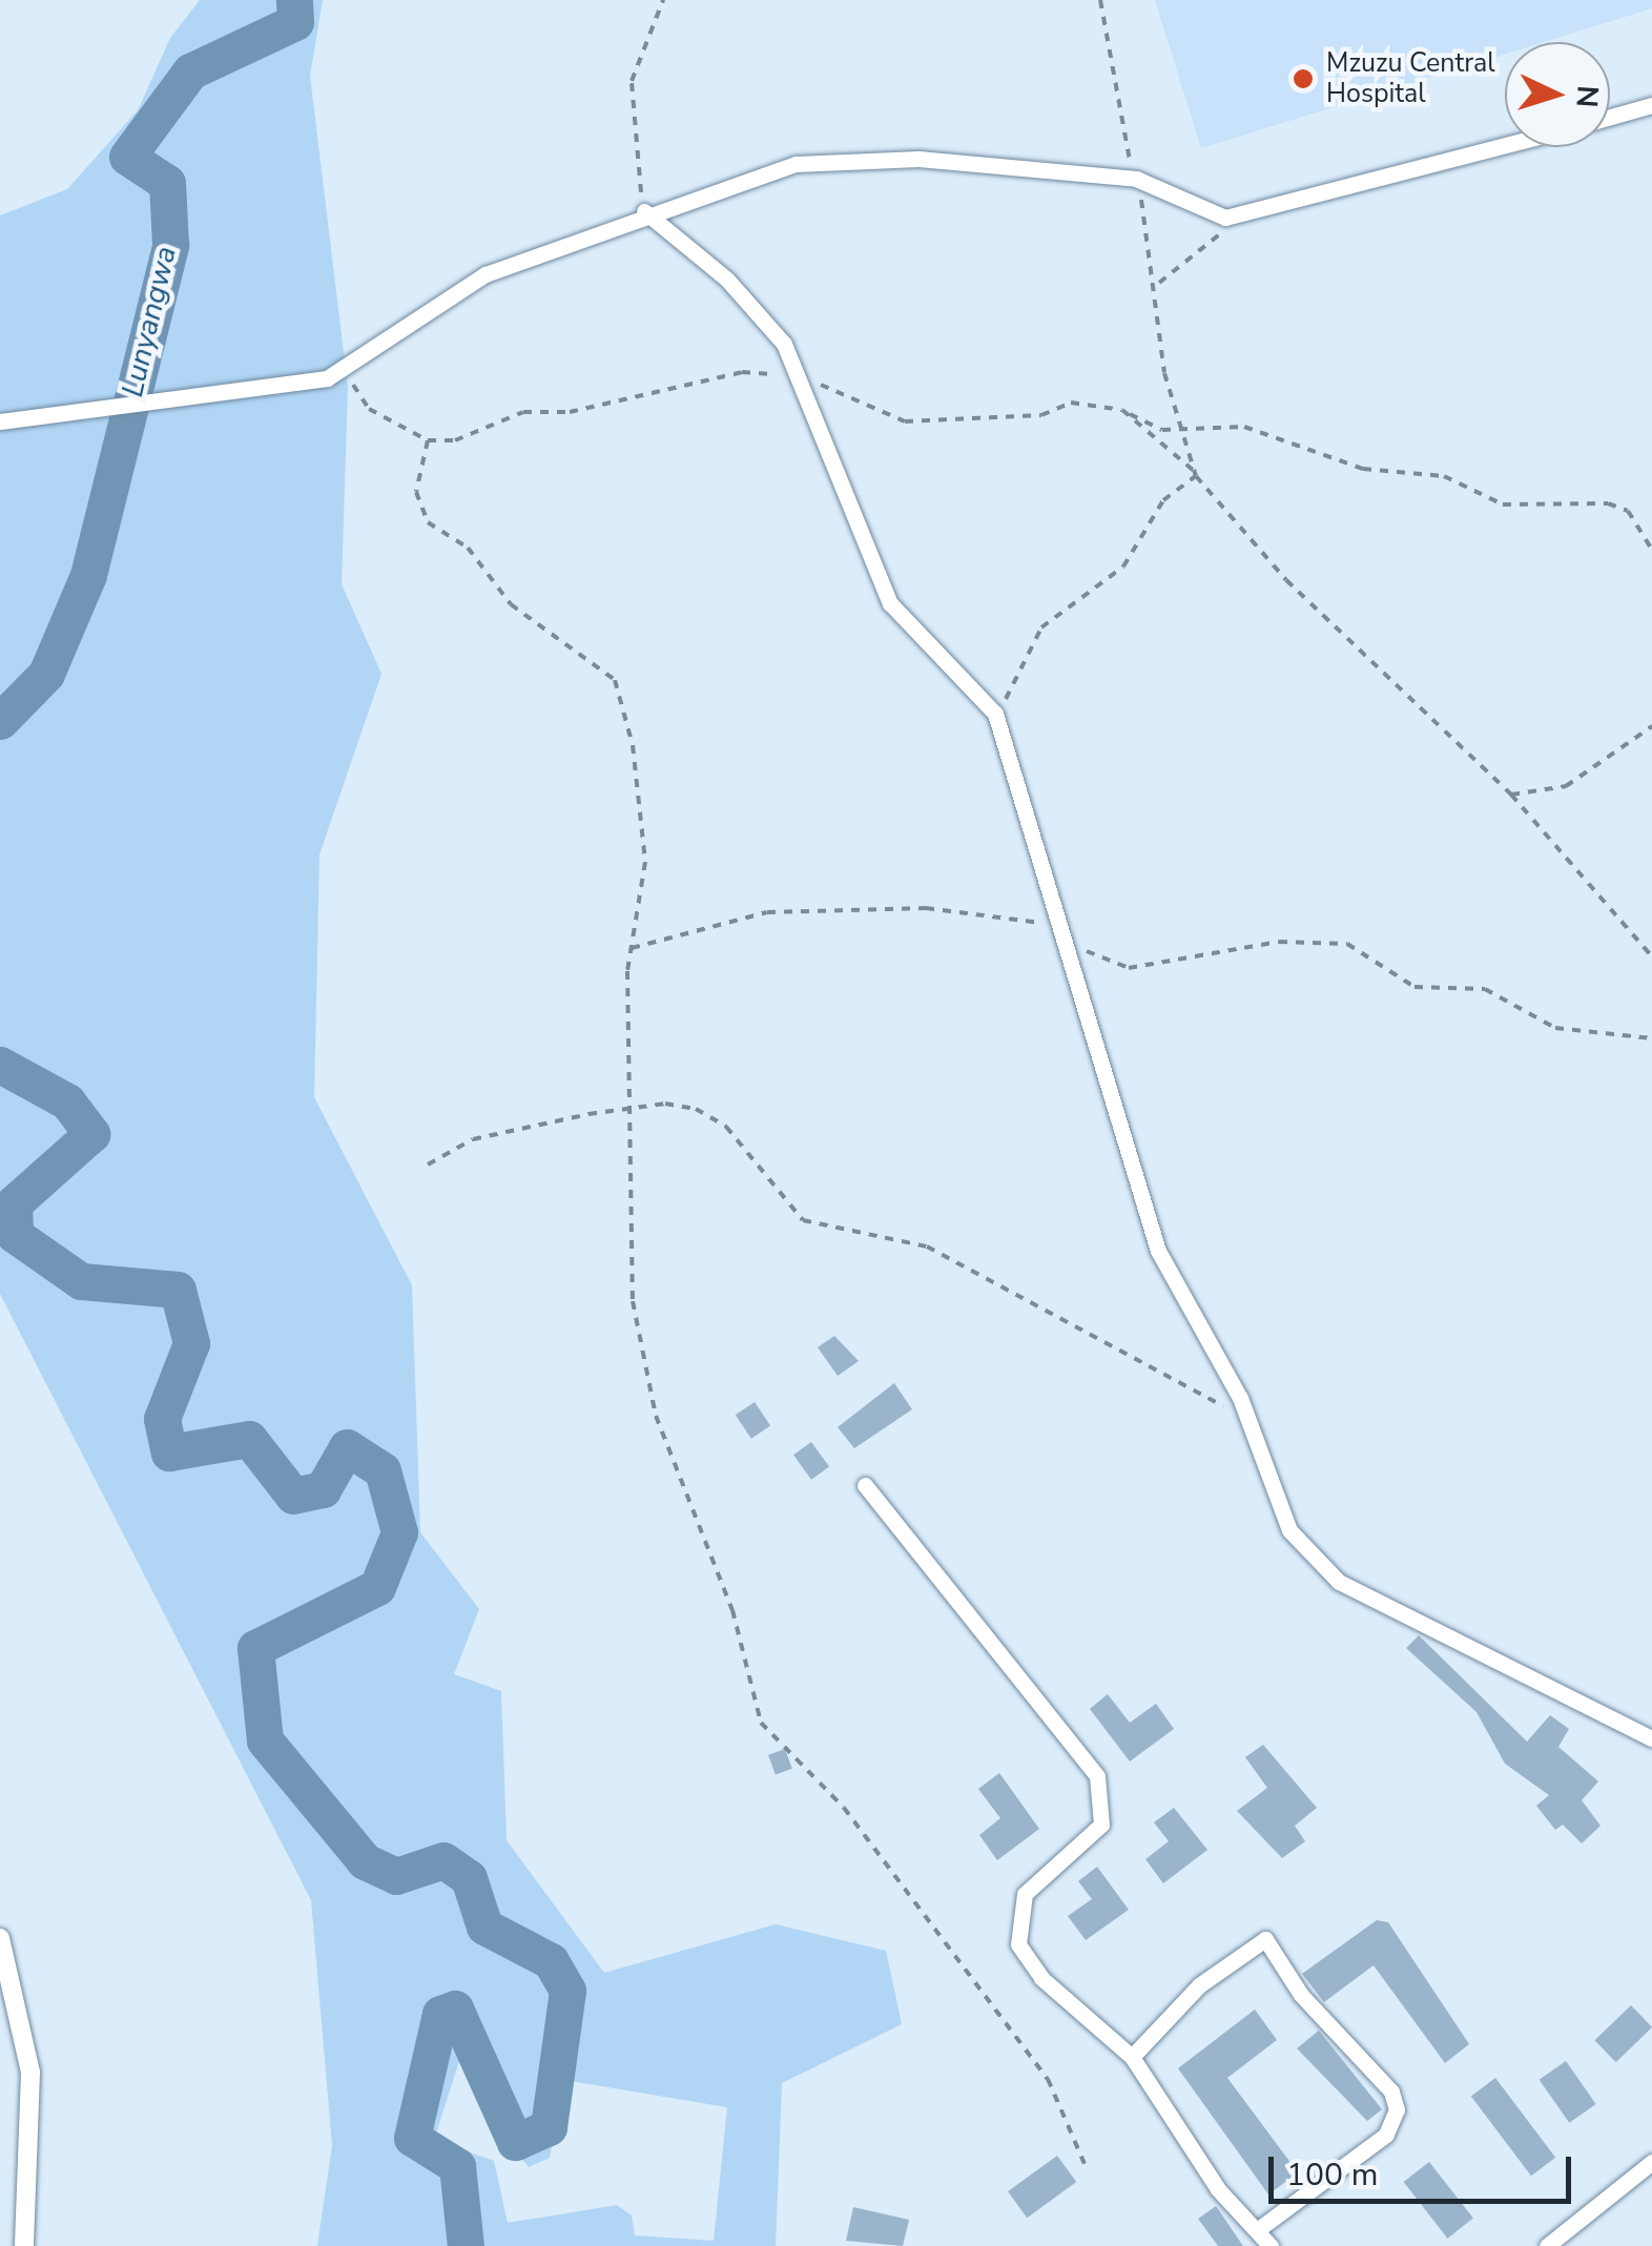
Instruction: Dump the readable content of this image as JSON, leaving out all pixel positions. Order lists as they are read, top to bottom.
{
  "water": ["Lunyangwa"],
  "places": ["Mzuzu Central Hospital"],
  "scale_bar": "100 m",
  "north": "right"
}
